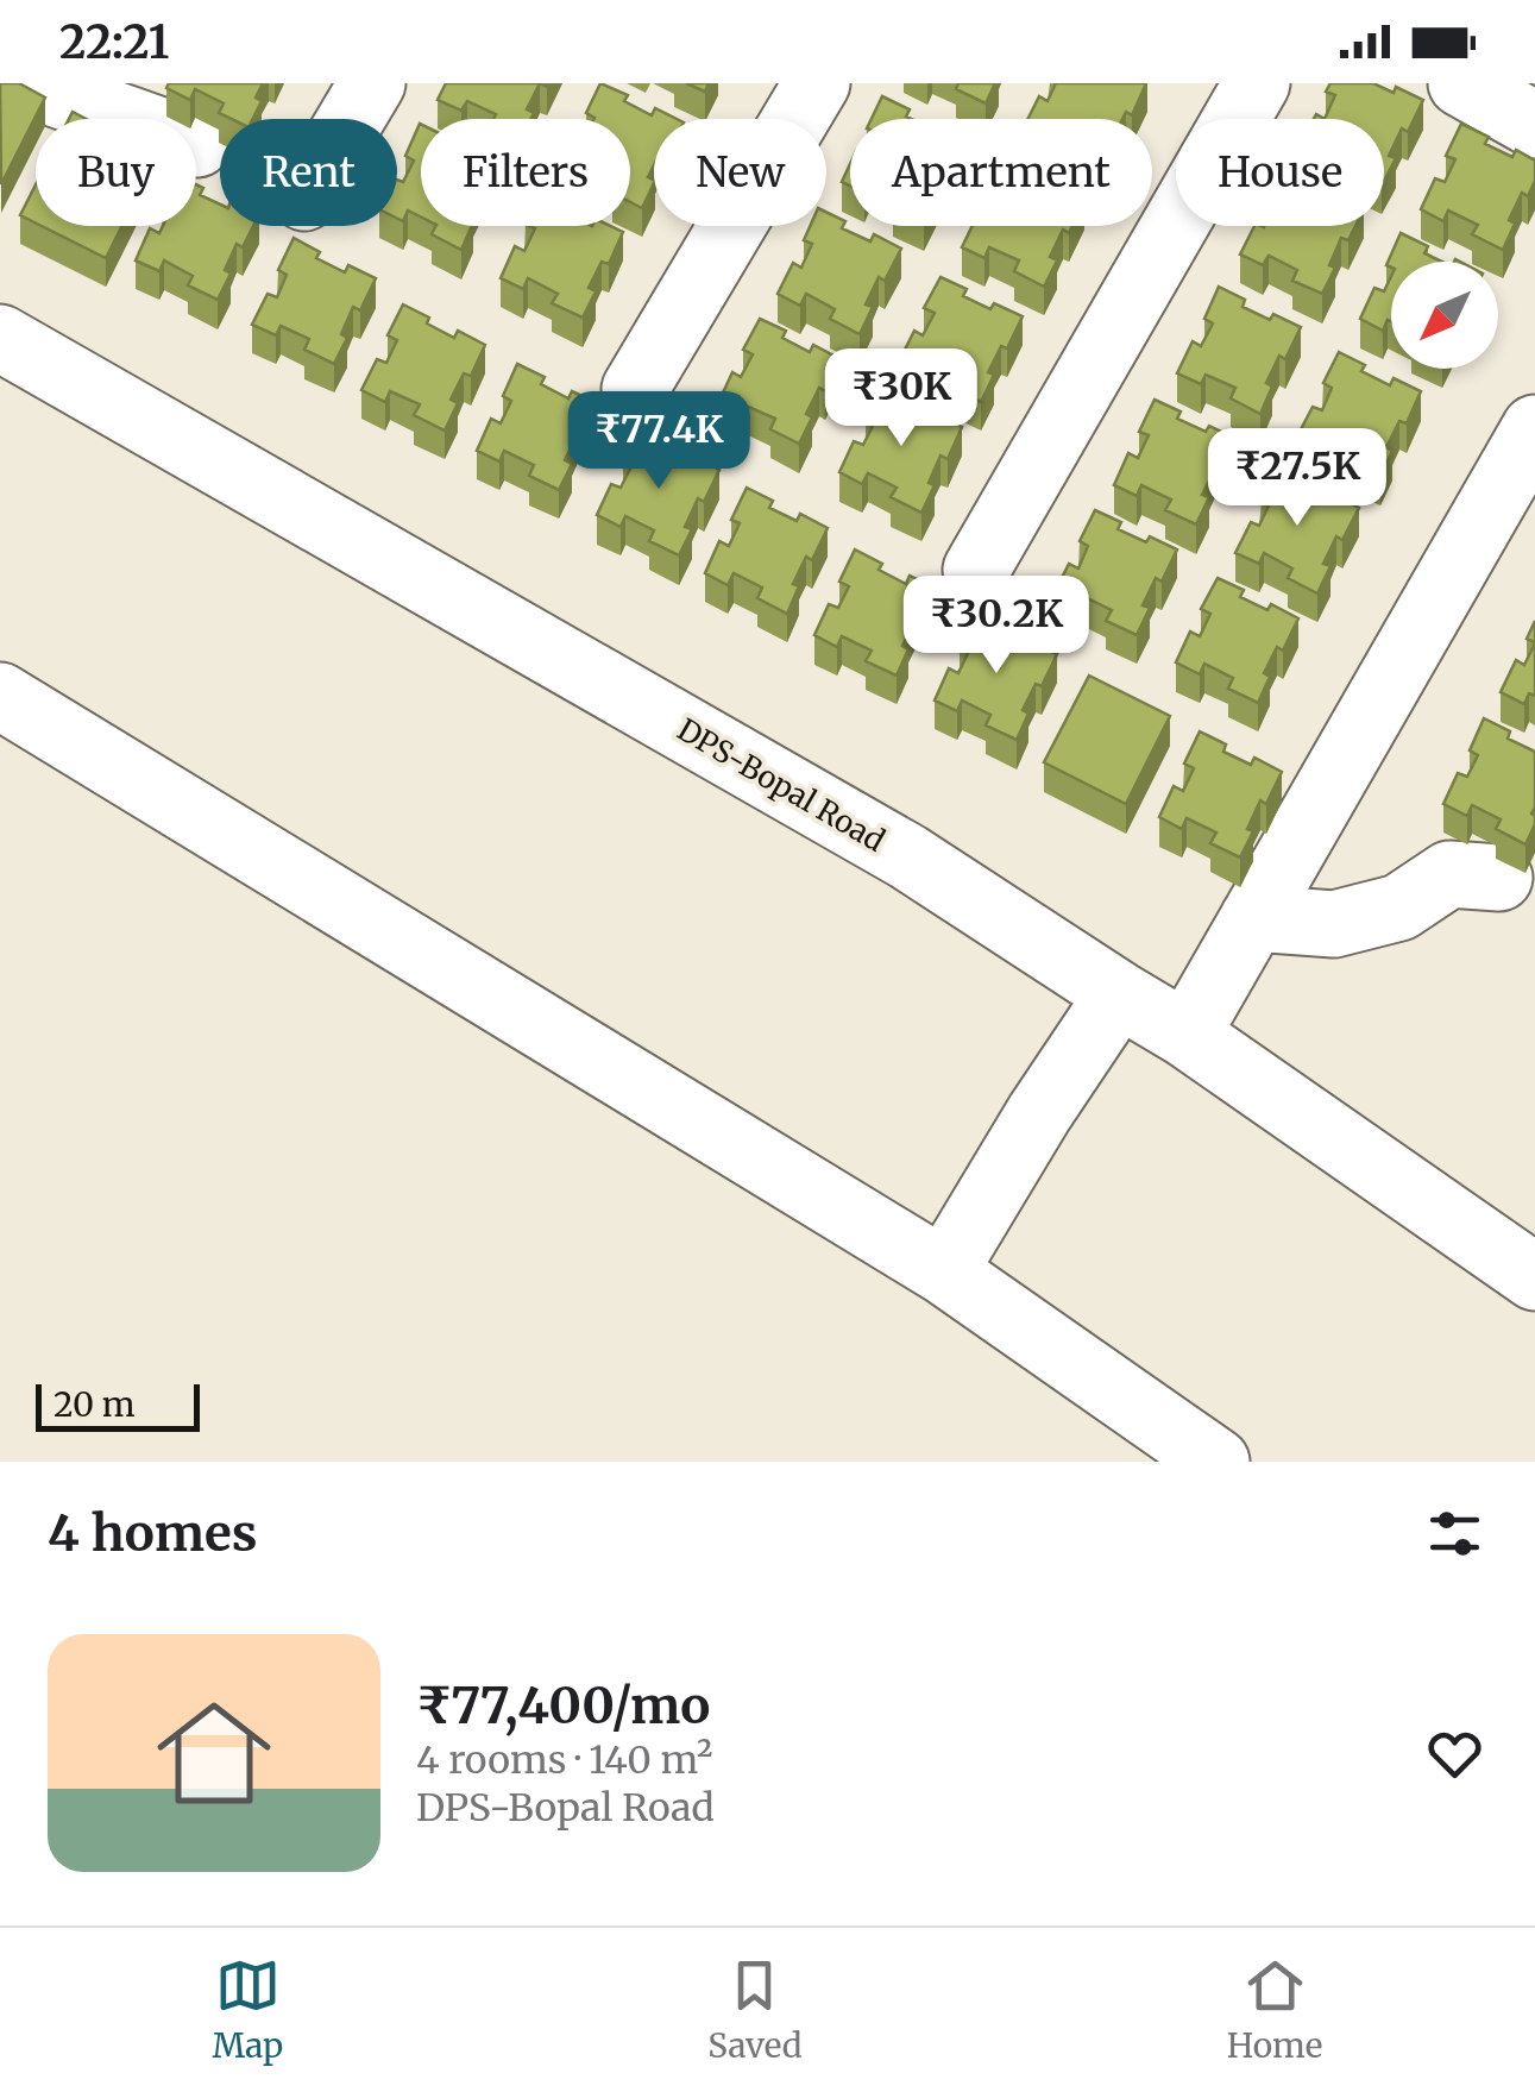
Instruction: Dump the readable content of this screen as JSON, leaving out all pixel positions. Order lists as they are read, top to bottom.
{
  "streets": {
    "street": ["DPS-Bopal Road"]
  },
  "scale_bar": "20 m",
  "north": "bottom left",
  "page": {
    "status": "22:21",
    "chip": [
      "Buy",
      "Rent",
      "Filters",
      "New",
      "Apartment",
      "House"
    ],
    "price": [
      "₹30K",
      "₹77.4K",
      "₹27.5K",
      "₹30.2K"
    ],
    "scale": "20 m",
    "heading": "4 homes",
    "list": [
      {
        "name": "₹77,400/mo",
        "note": "4 rooms · 140 m² · DPS-Bopal Road"
      }
    ],
    "tabs": ["Map", "Saved", "Home"]
  }
}
